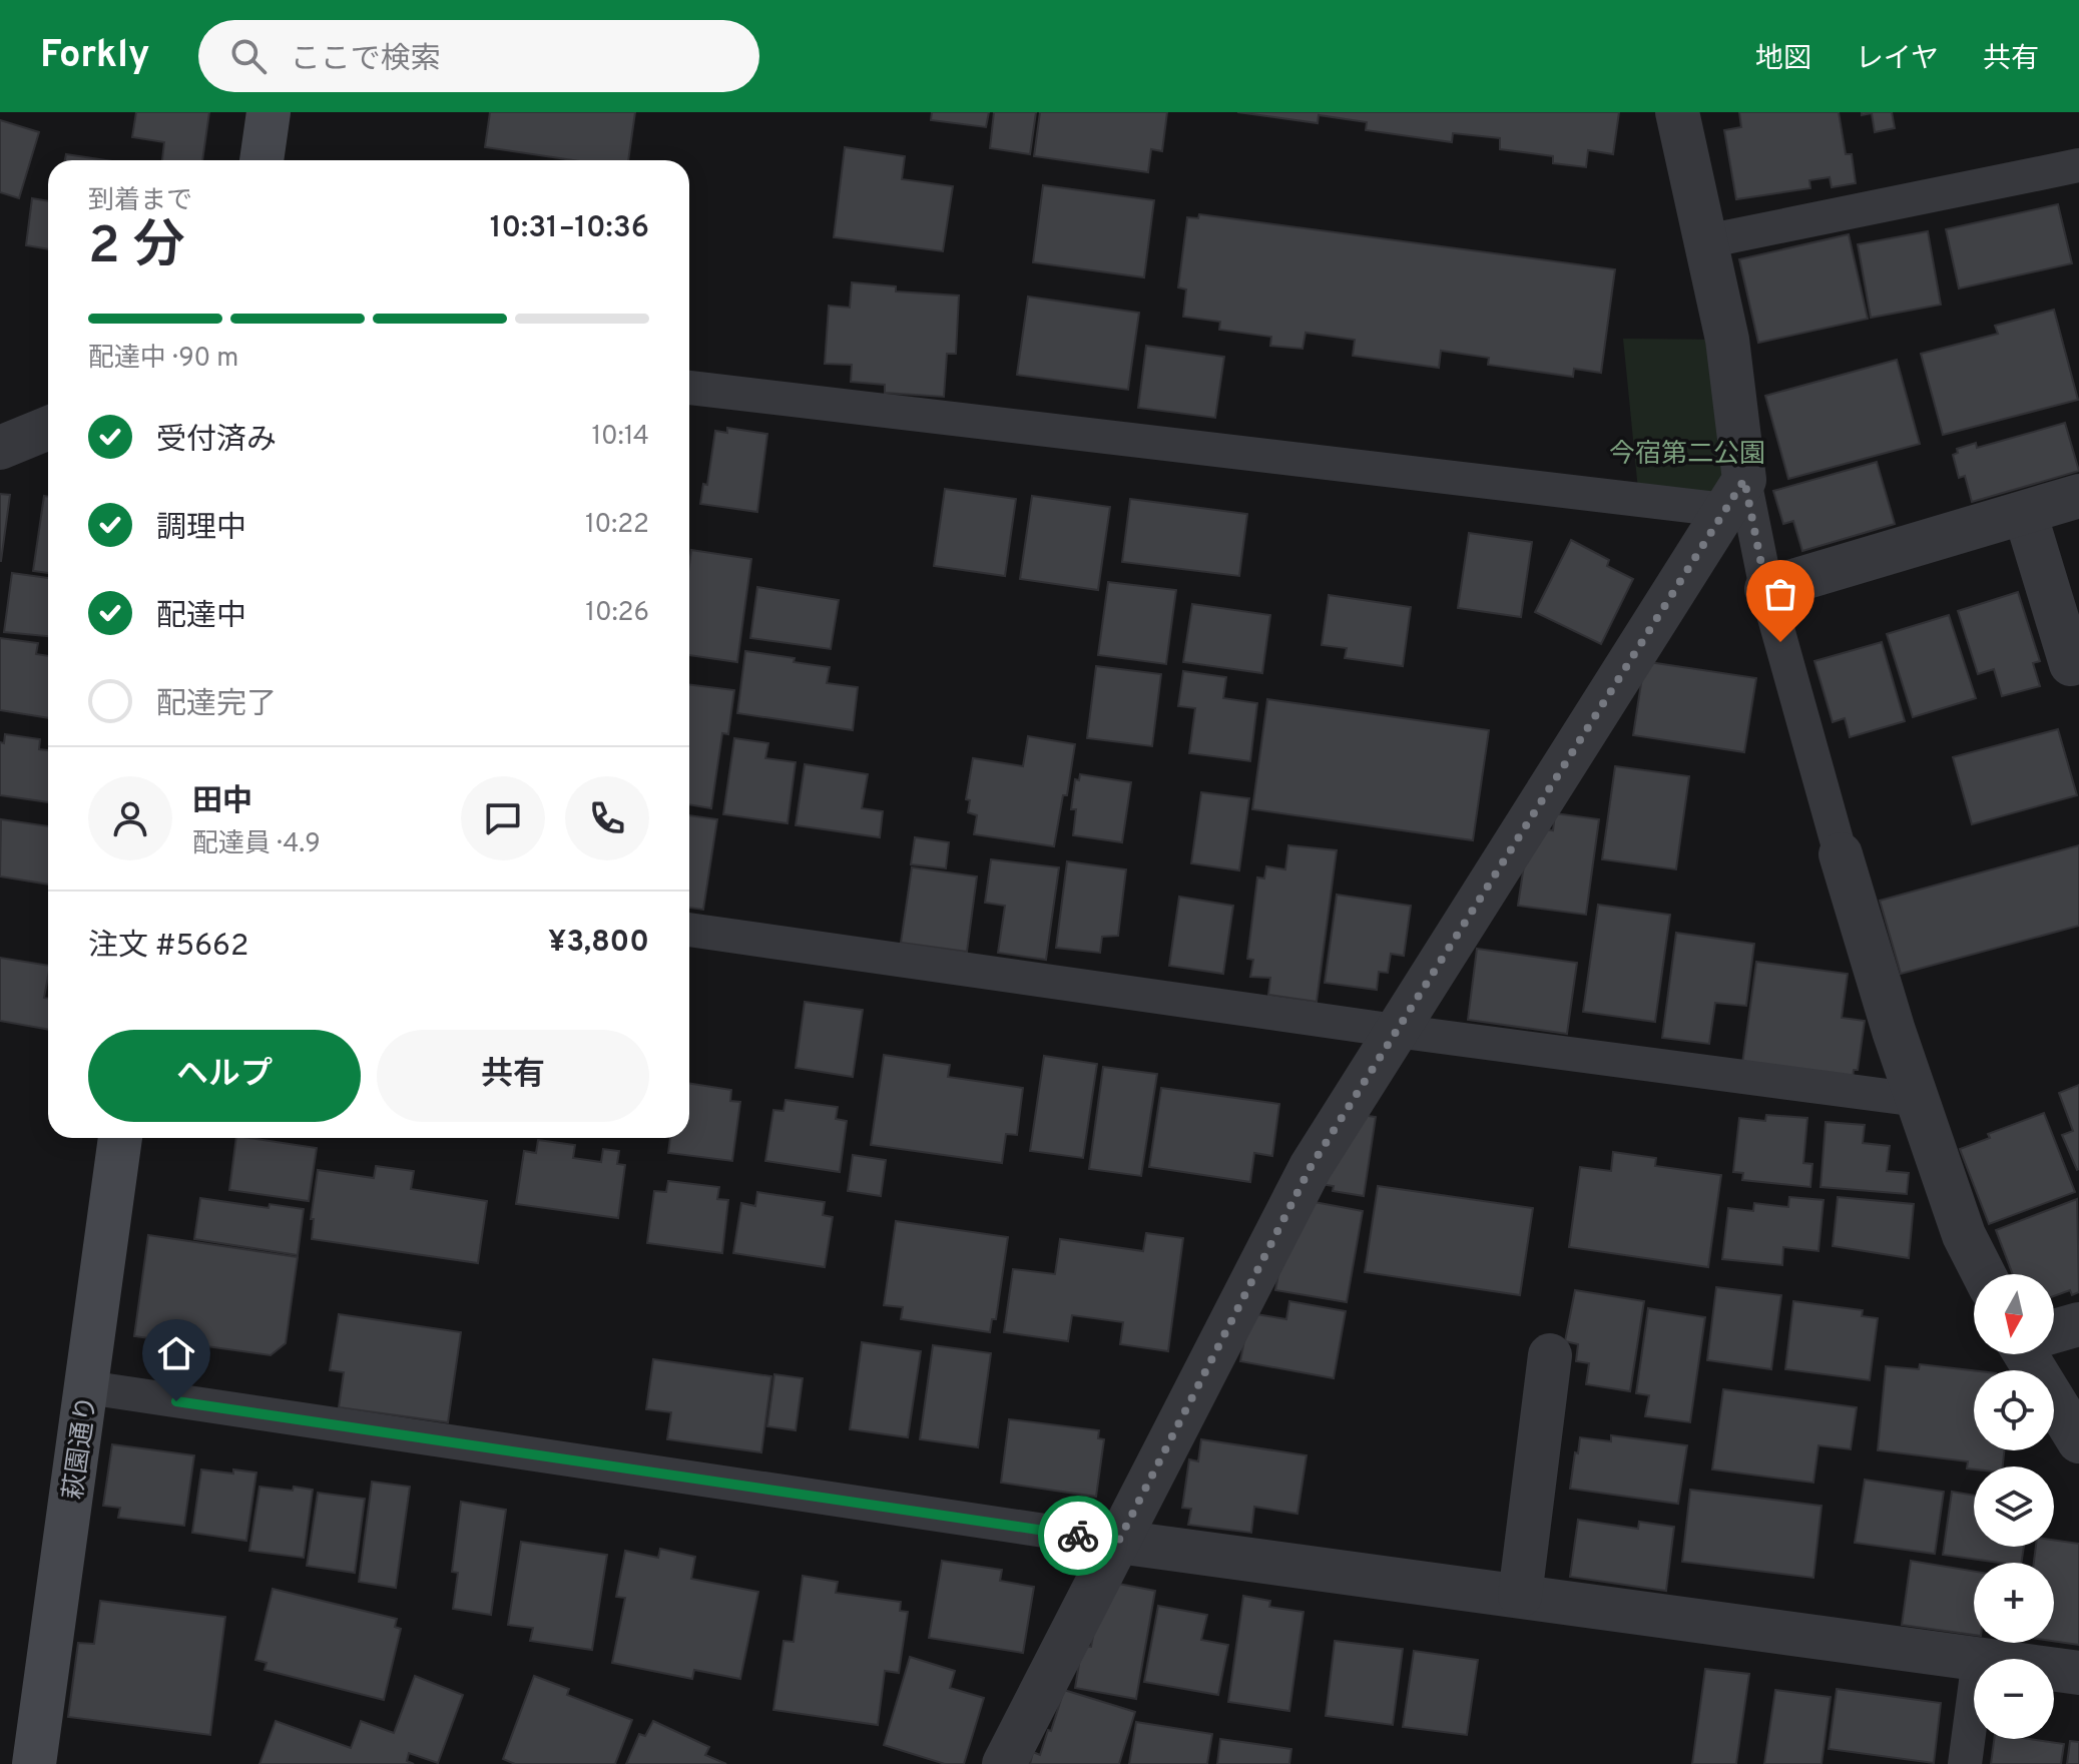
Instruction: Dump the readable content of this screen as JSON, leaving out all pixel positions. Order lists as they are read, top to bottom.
{
  "streets": {
    "street": ["萩園通り"]
  },
  "parks": ["今宿第二公園"],
  "north": "bottom",
  "page": {
    "header": "Forkly",
    "search": "ここで検索",
    "nav": ["地図", "レイヤ", "共有"],
    "heading": ["2 分", "到着まで", "10:31–10:36"],
    "panel": [
      "田中",
      "配達員 · 4.9",
      "注文 #5662",
      "¥3,800"
    ],
    "bar": "配達中 · 90 m",
    "list": [
      ["受付済み", "10:14"],
      ["調理中", "10:22"],
      ["配達中", "10:26"],
      "配達完了"
    ],
    "buttons": ["ヘルプ", "共有"],
    "map_buttons": ["+", "−"]
  }
}
